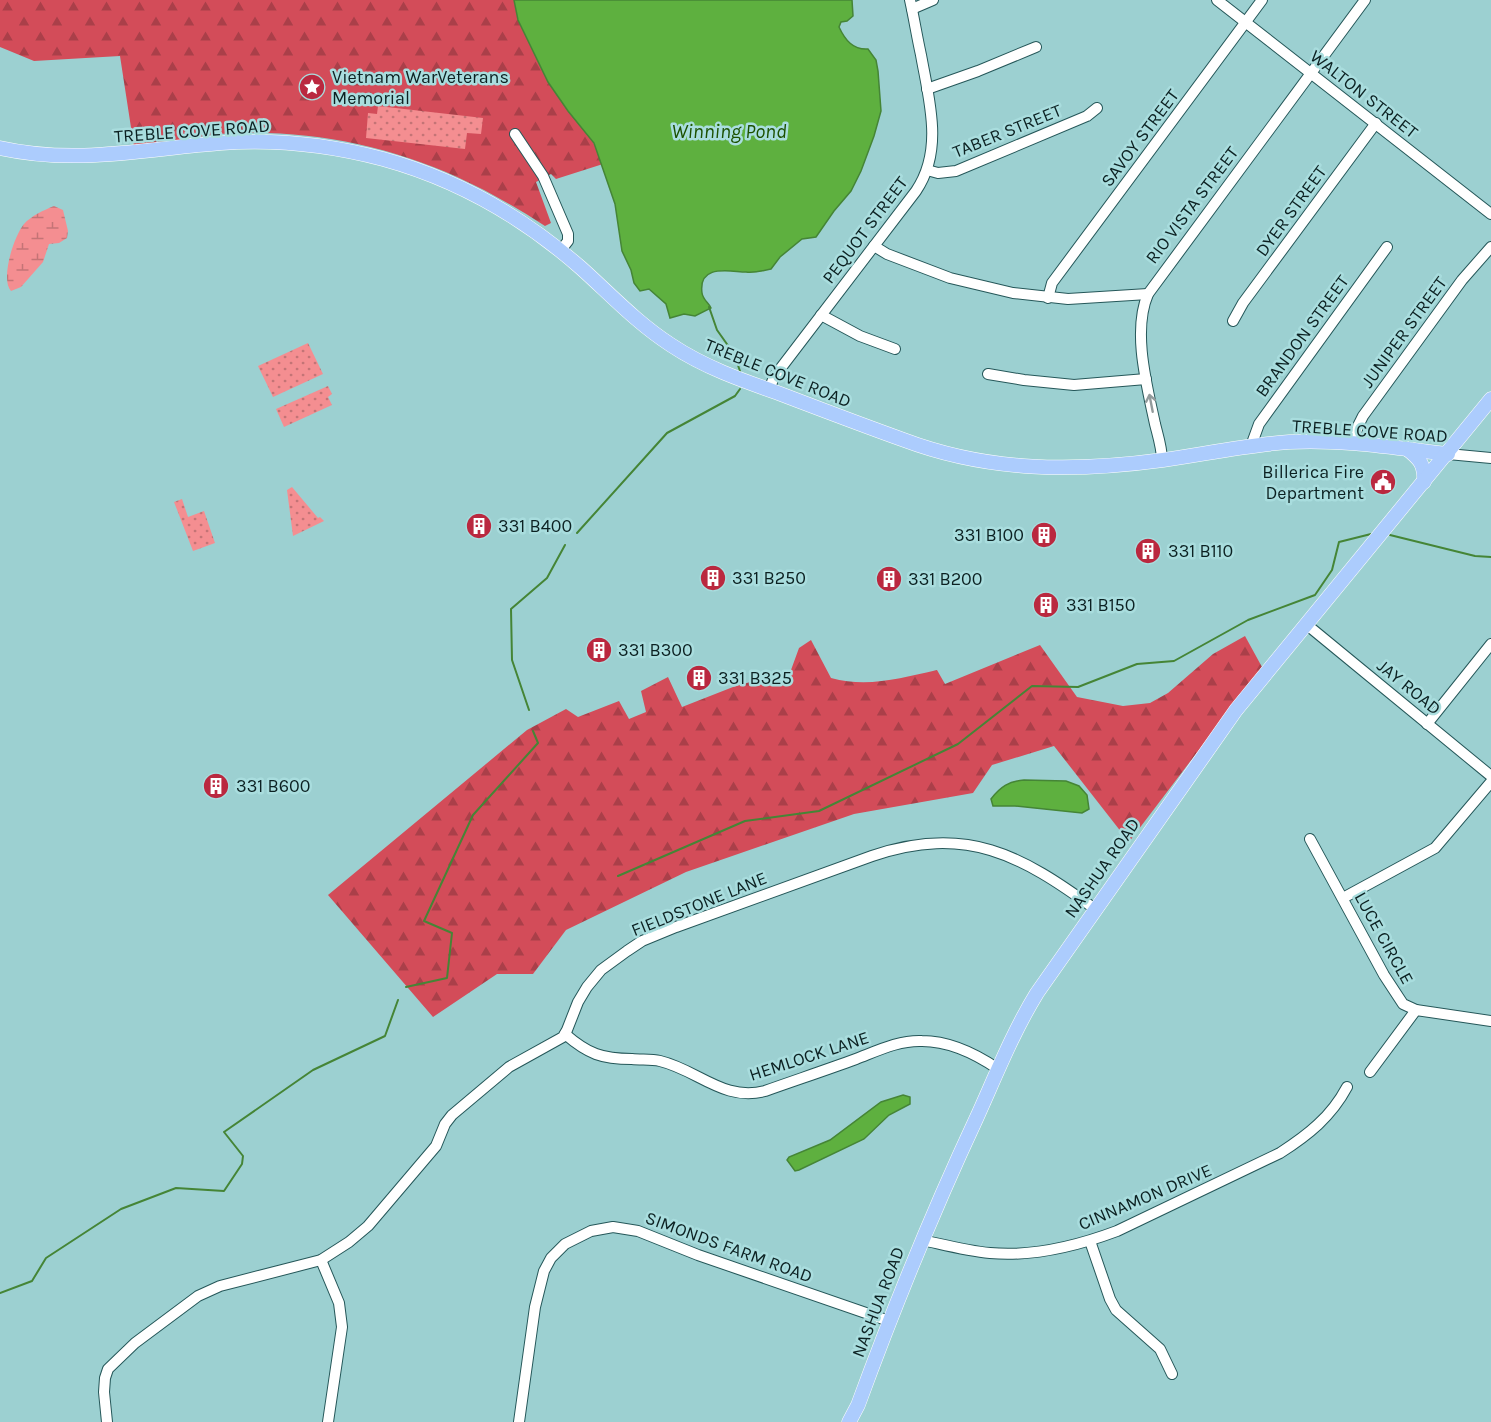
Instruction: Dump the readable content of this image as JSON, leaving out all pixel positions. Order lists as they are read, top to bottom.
{
  "streets": {
    "main road": ["TREBLE COVE ROAD", "NASHUA ROAD"],
    "street": [
      "WALTON STREET",
      "TABER STREET",
      "SAVOY STREET",
      "RIO VISTA STREET",
      "DYER STREET",
      "PEQUOT STREET",
      "JUNIPER STREET",
      "BRANDON STREET",
      "JAY ROAD",
      "FIELDSTONE LANE",
      "LUCE CIRCLE",
      "HEMLOCK LANE",
      "CINNAMON DRIVE",
      "SIMONDS FARM ROAD"
    ]
  },
  "crossings": [
    ["WALTON STREET", "SAVOY STREET"],
    ["WALTON STREET", "RIO VISTA STREET"],
    ["WALTON STREET", "DYER STREET"],
    ["TREBLE COVE ROAD", "RIO VISTA STREET"],
    ["TREBLE COVE ROAD", "PEQUOT STREET"],
    ["TREBLE COVE ROAD", "JUNIPER STREET"],
    ["TREBLE COVE ROAD", "BRANDON STREET"],
    ["TREBLE COVE ROAD", "NASHUA ROAD"],
    ["TABER STREET", "PEQUOT STREET"],
    ["JAY ROAD", "NASHUA ROAD"],
    ["NASHUA ROAD", "FIELDSTONE LANE"],
    ["NASHUA ROAD", "HEMLOCK LANE"],
    ["NASHUA ROAD", "CINNAMON DRIVE"],
    ["NASHUA ROAD", "SIMONDS FARM ROAD"],
    ["FIELDSTONE LANE", "HEMLOCK LANE"]
  ],
  "water": ["Winning Pond"],
  "places": {
    "place": ["Vietnam WarVeterans Memorial"],
    "public building": ["Billerica Fire Department"],
    "building": [
      "331 B400",
      "331 B100",
      "331 B110",
      "331 B250",
      "331 B200",
      "331 B150",
      "331 B300",
      "331 B325",
      "331 B600"
    ]
  }
}
